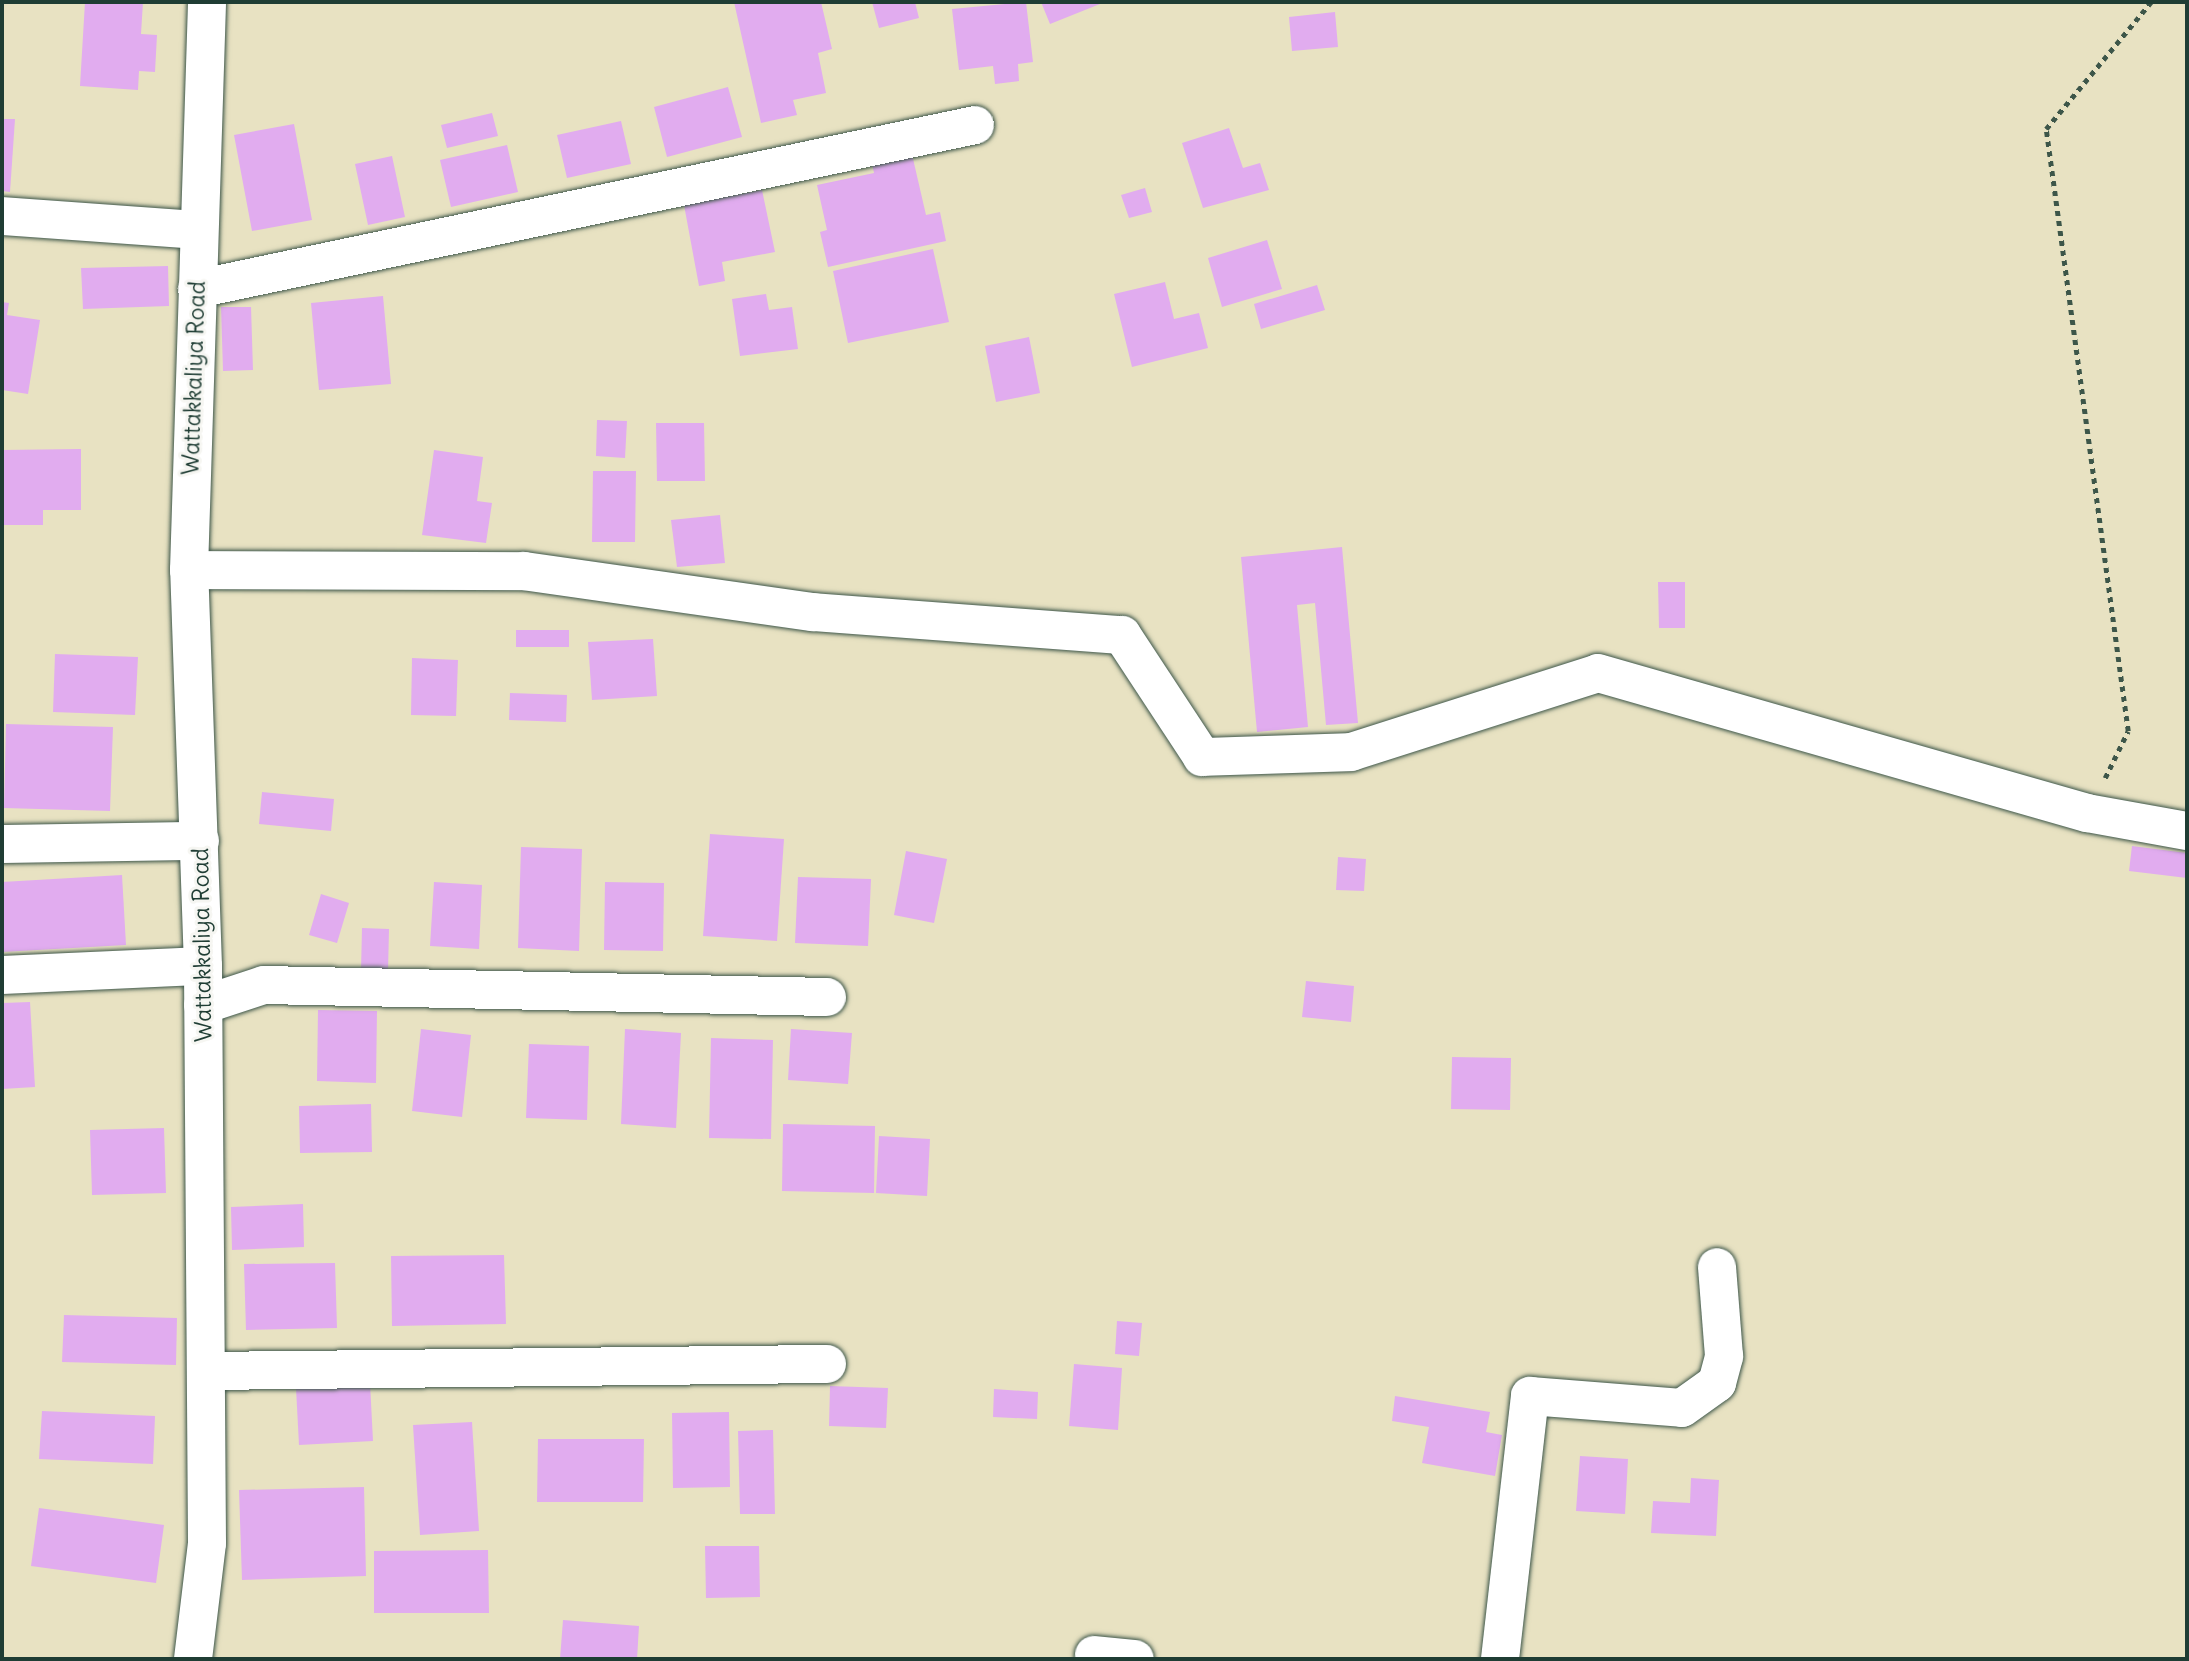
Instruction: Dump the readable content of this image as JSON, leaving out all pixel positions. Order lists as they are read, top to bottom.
{
  "streets": {
    "street": ["Wattakkaliya Road"]
  }
}
